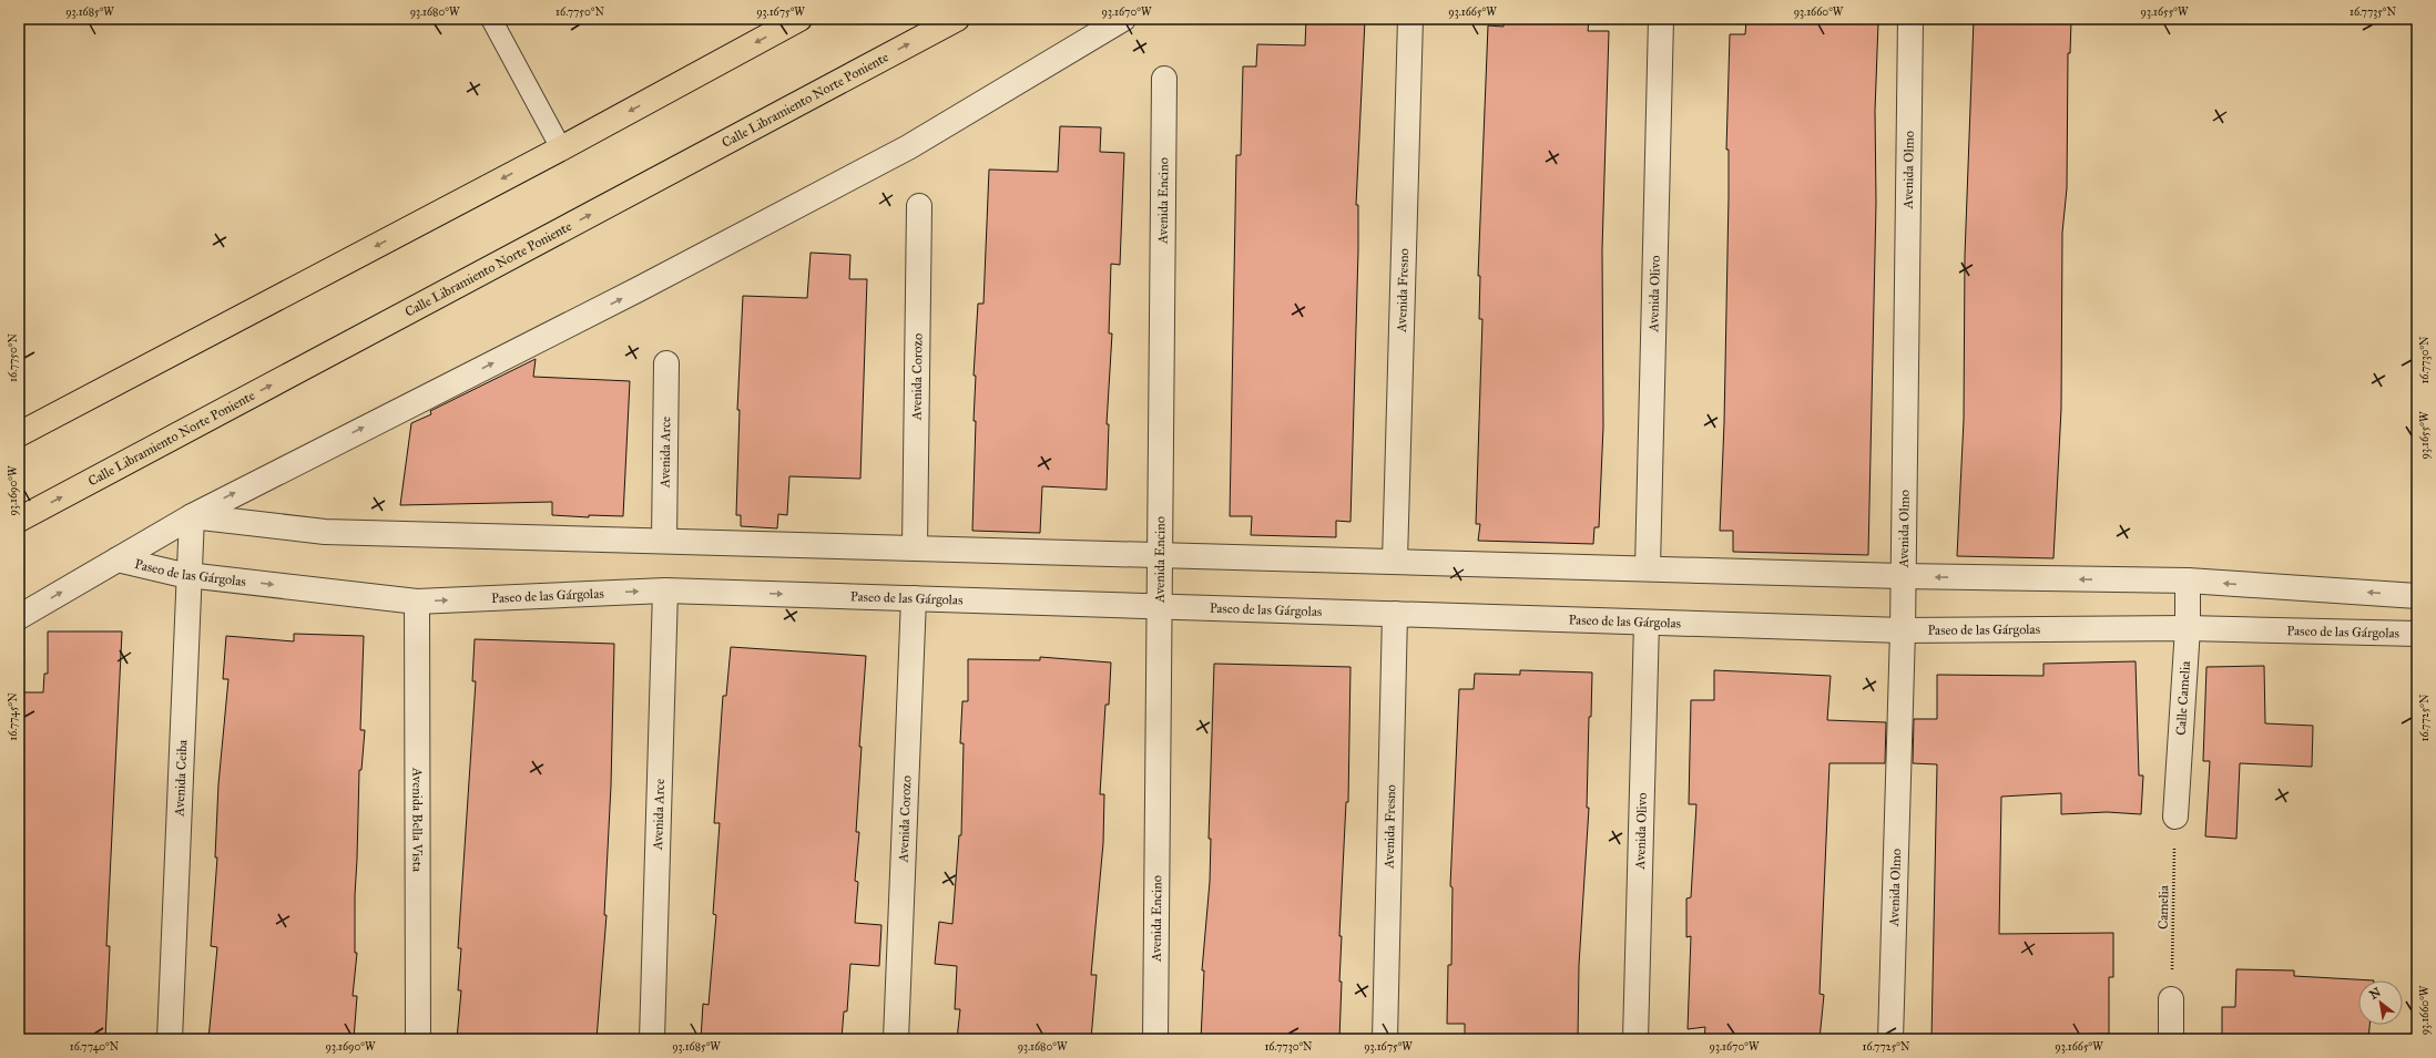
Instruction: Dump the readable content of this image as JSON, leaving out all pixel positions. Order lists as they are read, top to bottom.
{
  "streets": {
    "highway": ["Calle Libramiento Norte Poniente"],
    "street": [
      "Avenida Olmo",
      "Avenida Encino",
      "Avenida Fresno",
      "Avenida Olivo",
      "Avenida Corozo",
      "Avenida Arce",
      "Paseo de las Gárgolas",
      "Calle Camelia",
      "Avenida Ceiba",
      "Avenida Bella Vista"
    ],
    "path": ["Camelia"]
  },
  "crossings": [
    ["Avenida Olmo", "Paseo de las Gárgolas"],
    ["Avenida Encino", "Paseo de las Gárgolas"],
    ["Avenida Fresno", "Paseo de las Gárgolas"],
    ["Avenida Olivo", "Paseo de las Gárgolas"],
    ["Avenida Corozo", "Paseo de las Gárgolas"],
    ["Avenida Arce", "Paseo de las Gárgolas"],
    ["Paseo de las Gárgolas", "Calle Camelia"],
    ["Paseo de las Gárgolas", "Avenida Ceiba"],
    ["Paseo de las Gárgolas", "Avenida Bella Vista"],
    ["Calle Camelia", "Camelia"]
  ],
  "north": "top left",
  "coordinates": [
    "93.1685°W",
    "93.1680°W",
    "16.7750°N",
    "93.1675°W",
    "93.1670°W",
    "93.1665°W",
    "93.1660°W",
    "93.1655°W",
    "16.7735°N",
    "16.7730°N",
    "93.1690°W",
    "16.7745°N",
    "16.7725°N",
    "16.7740°N"
  ]
}
